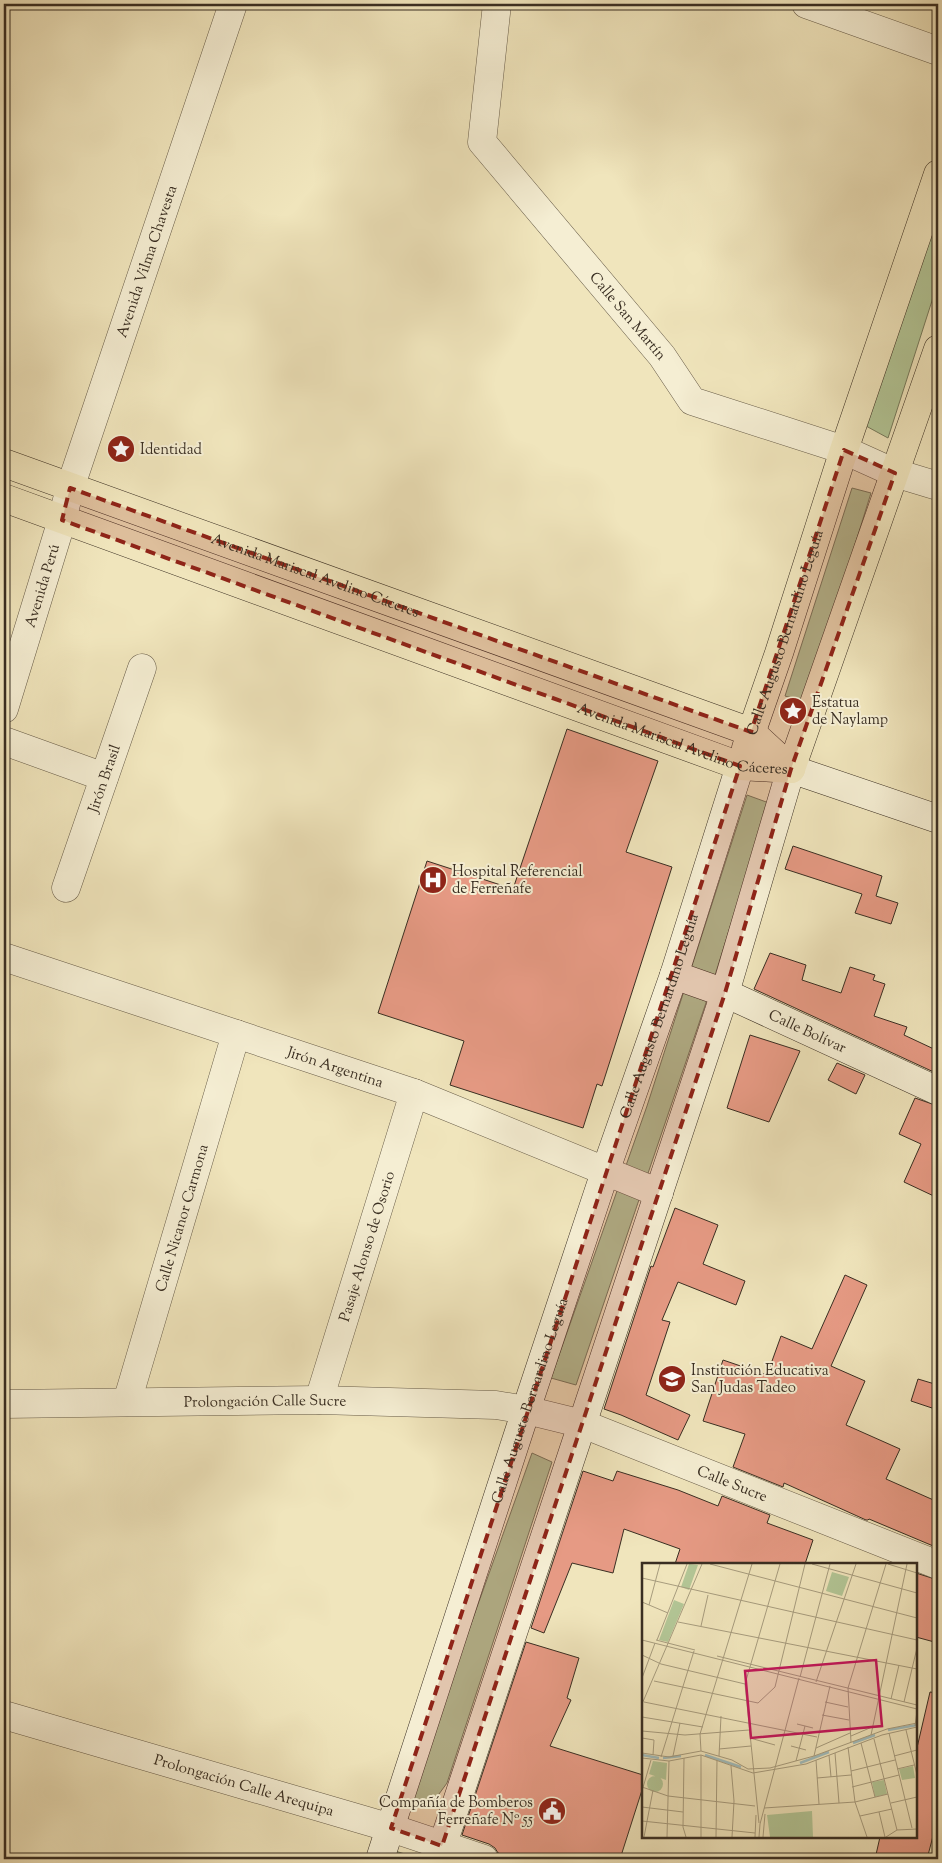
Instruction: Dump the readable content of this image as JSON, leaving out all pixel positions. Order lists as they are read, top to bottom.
{
  "streets": {
    "main road": ["Avenida Mariscal Avelino Cáceres", "Calle Augusto Bernardino Leguía"],
    "street": [
      "Avenida Vilma Chavesta",
      "Calle San Martín",
      "Avenida Perú",
      "Jirón Brasil",
      "Calle Bolívar",
      "Jirón Argentina",
      "Calle Nicanor Carmona",
      "Pasaje Alonso de Osorio",
      "Prolongación Calle Sucre",
      "Calle Sucre",
      "Prolongación Calle Arequipa"
    ]
  },
  "crossings": [
    ["Avenida Vilma Chavesta", "Avenida Mariscal Avelino Cáceres"],
    ["Avenida Vilma Chavesta", "Avenida Perú"],
    ["Calle San Martín", "Calle Augusto Bernardino Leguía"],
    ["Avenida Mariscal Avelino Cáceres", "Avenida Perú"],
    ["Avenida Mariscal Avelino Cáceres", "Calle Augusto Bernardino Leguía"],
    ["Calle Augusto Bernardino Leguía", "Calle Bolívar"],
    ["Calle Augusto Bernardino Leguía", "Jirón Argentina"],
    ["Calle Augusto Bernardino Leguía", "Prolongación Calle Sucre"],
    ["Calle Augusto Bernardino Leguía", "Calle Sucre"],
    ["Calle Augusto Bernardino Leguía", "Prolongación Calle Arequipa"],
    ["Jirón Argentina", "Calle Nicanor Carmona"],
    ["Jirón Argentina", "Pasaje Alonso de Osorio"],
    ["Calle Nicanor Carmona", "Prolongación Calle Sucre"],
    ["Pasaje Alonso de Osorio", "Prolongación Calle Sucre"],
    ["Prolongación Calle Sucre", "Calle Sucre"]
  ],
  "places": {
    "place": ["Identidad", "Estatua de Naylamp"],
    "hospital": ["Hospital Referencial de Ferreñafe"],
    "school or university": ["Institución Educativa San Judas Tadeo"],
    "public building": ["Compañía de Bomberos Ferreñafe Nº 55"]
  }
}
